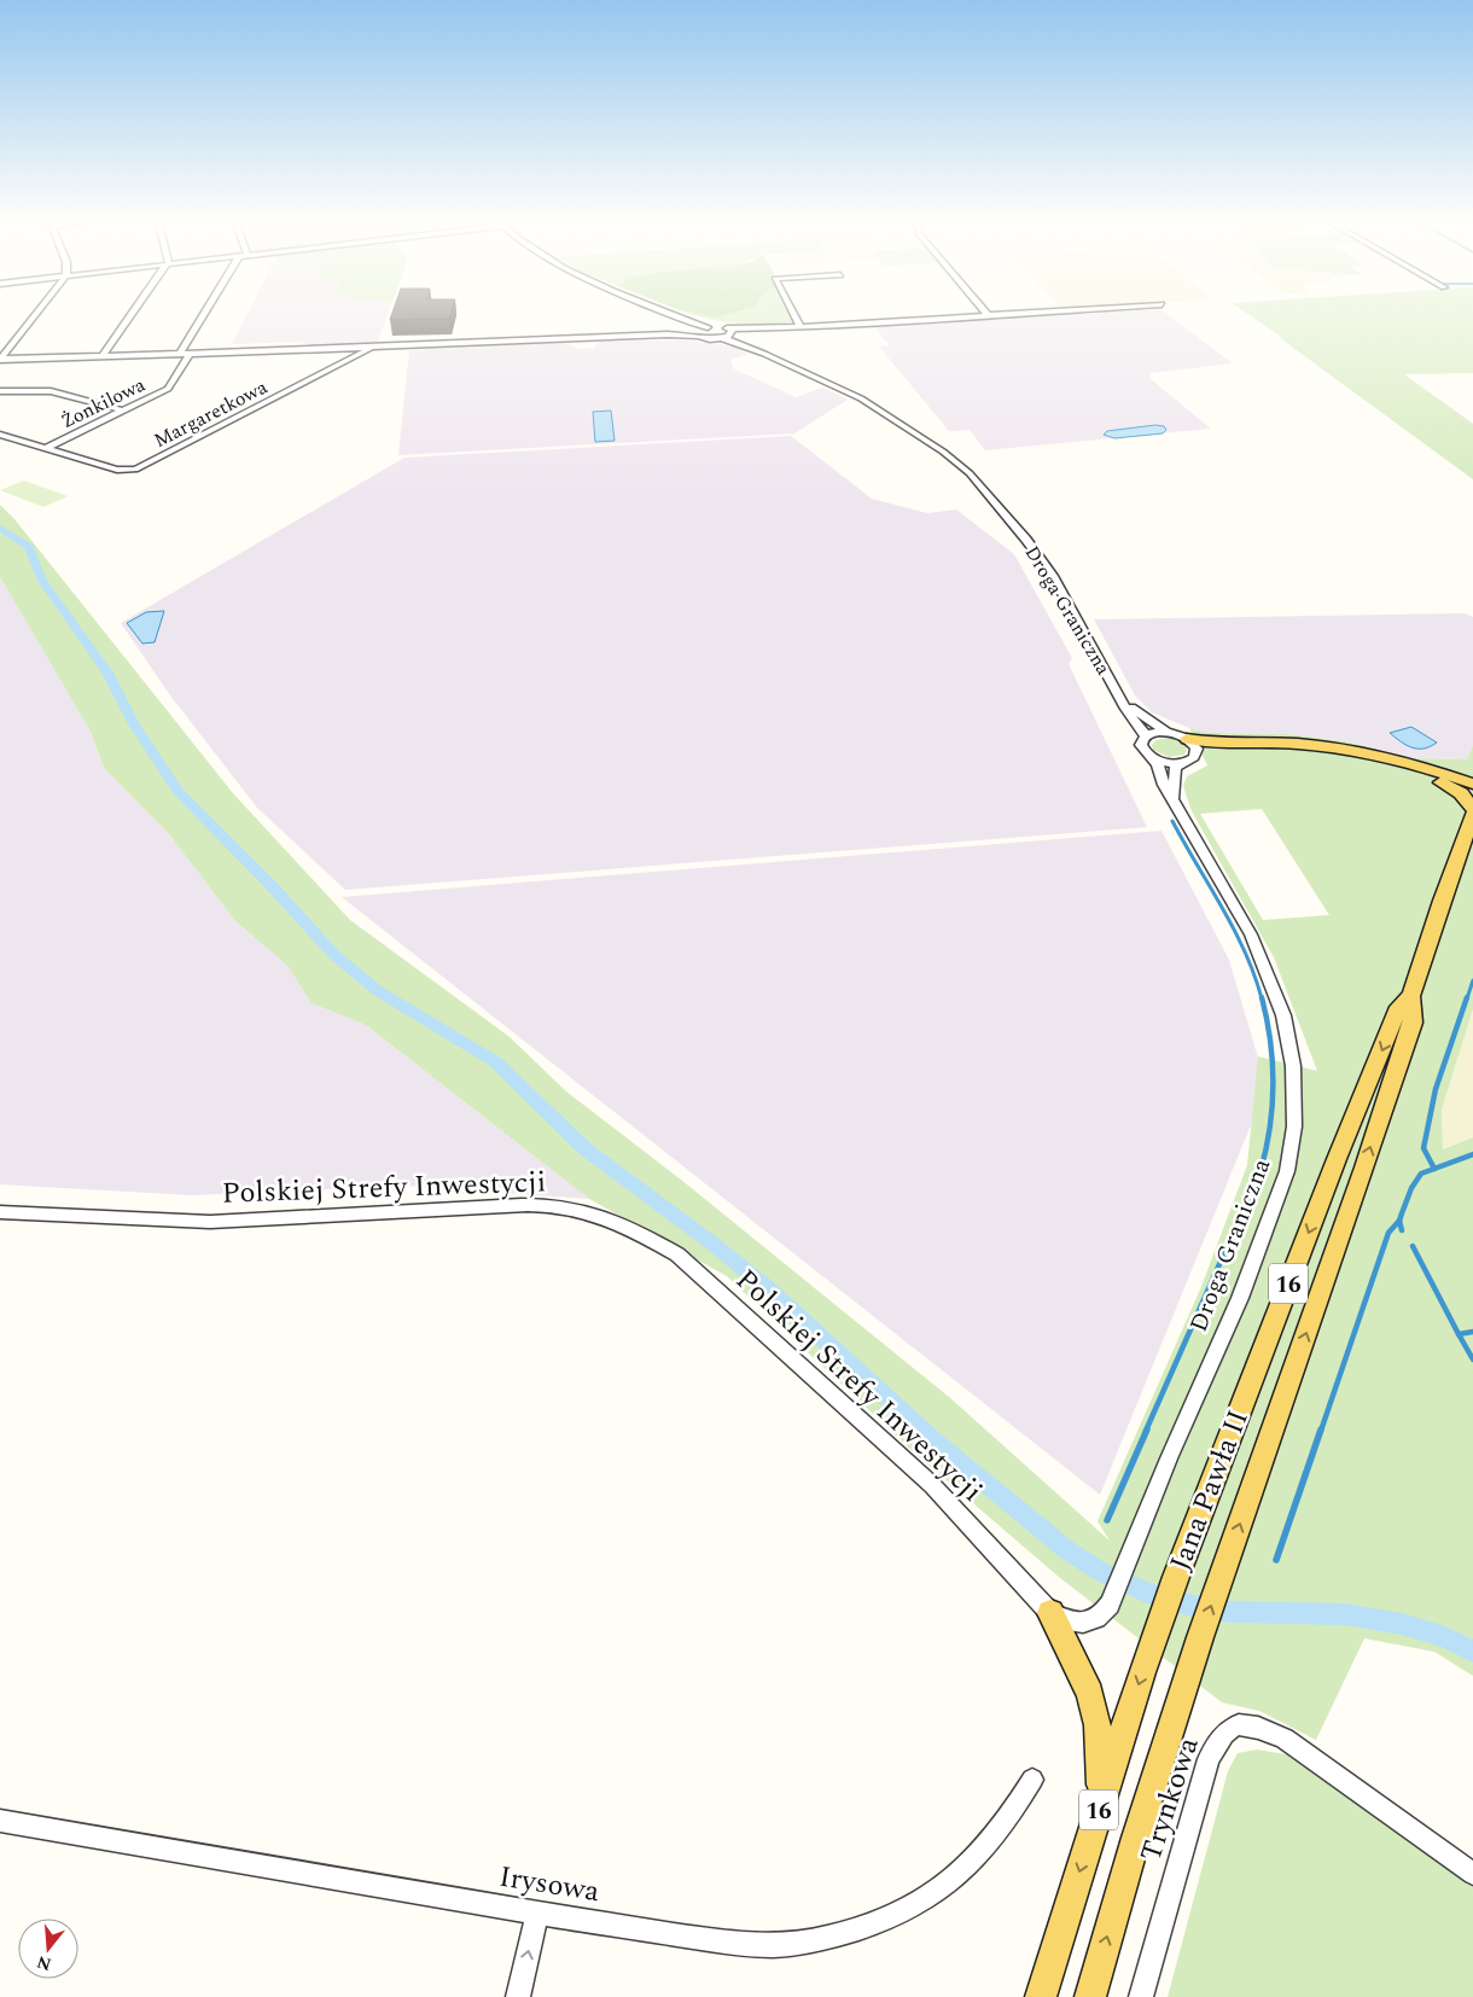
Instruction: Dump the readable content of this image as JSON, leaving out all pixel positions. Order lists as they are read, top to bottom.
{
  "streets": {
    "main road": ["16", "Jana Pawła II"],
    "street": [
      "Żonkilowa",
      "Margaretkowa",
      "Droga Graniczna",
      "Polskiej Strefy Inwestycji",
      "Trynkowa",
      "Irysowa"
    ]
  },
  "crossings": [
    ["Żonkilowa", "Margaretkowa"],
    ["Droga Graniczna", "Polskiej Strefy Inwestycji"]
  ],
  "north": "bottom"
}
